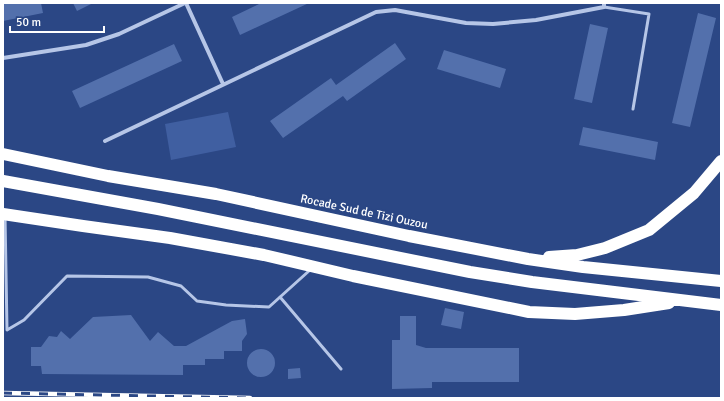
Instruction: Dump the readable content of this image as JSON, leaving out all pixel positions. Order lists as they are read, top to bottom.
{
  "streets": {
    "highway": ["Rocade Sud de Tizi Ouzou"]
  },
  "scale_bar": "50 m"
}
